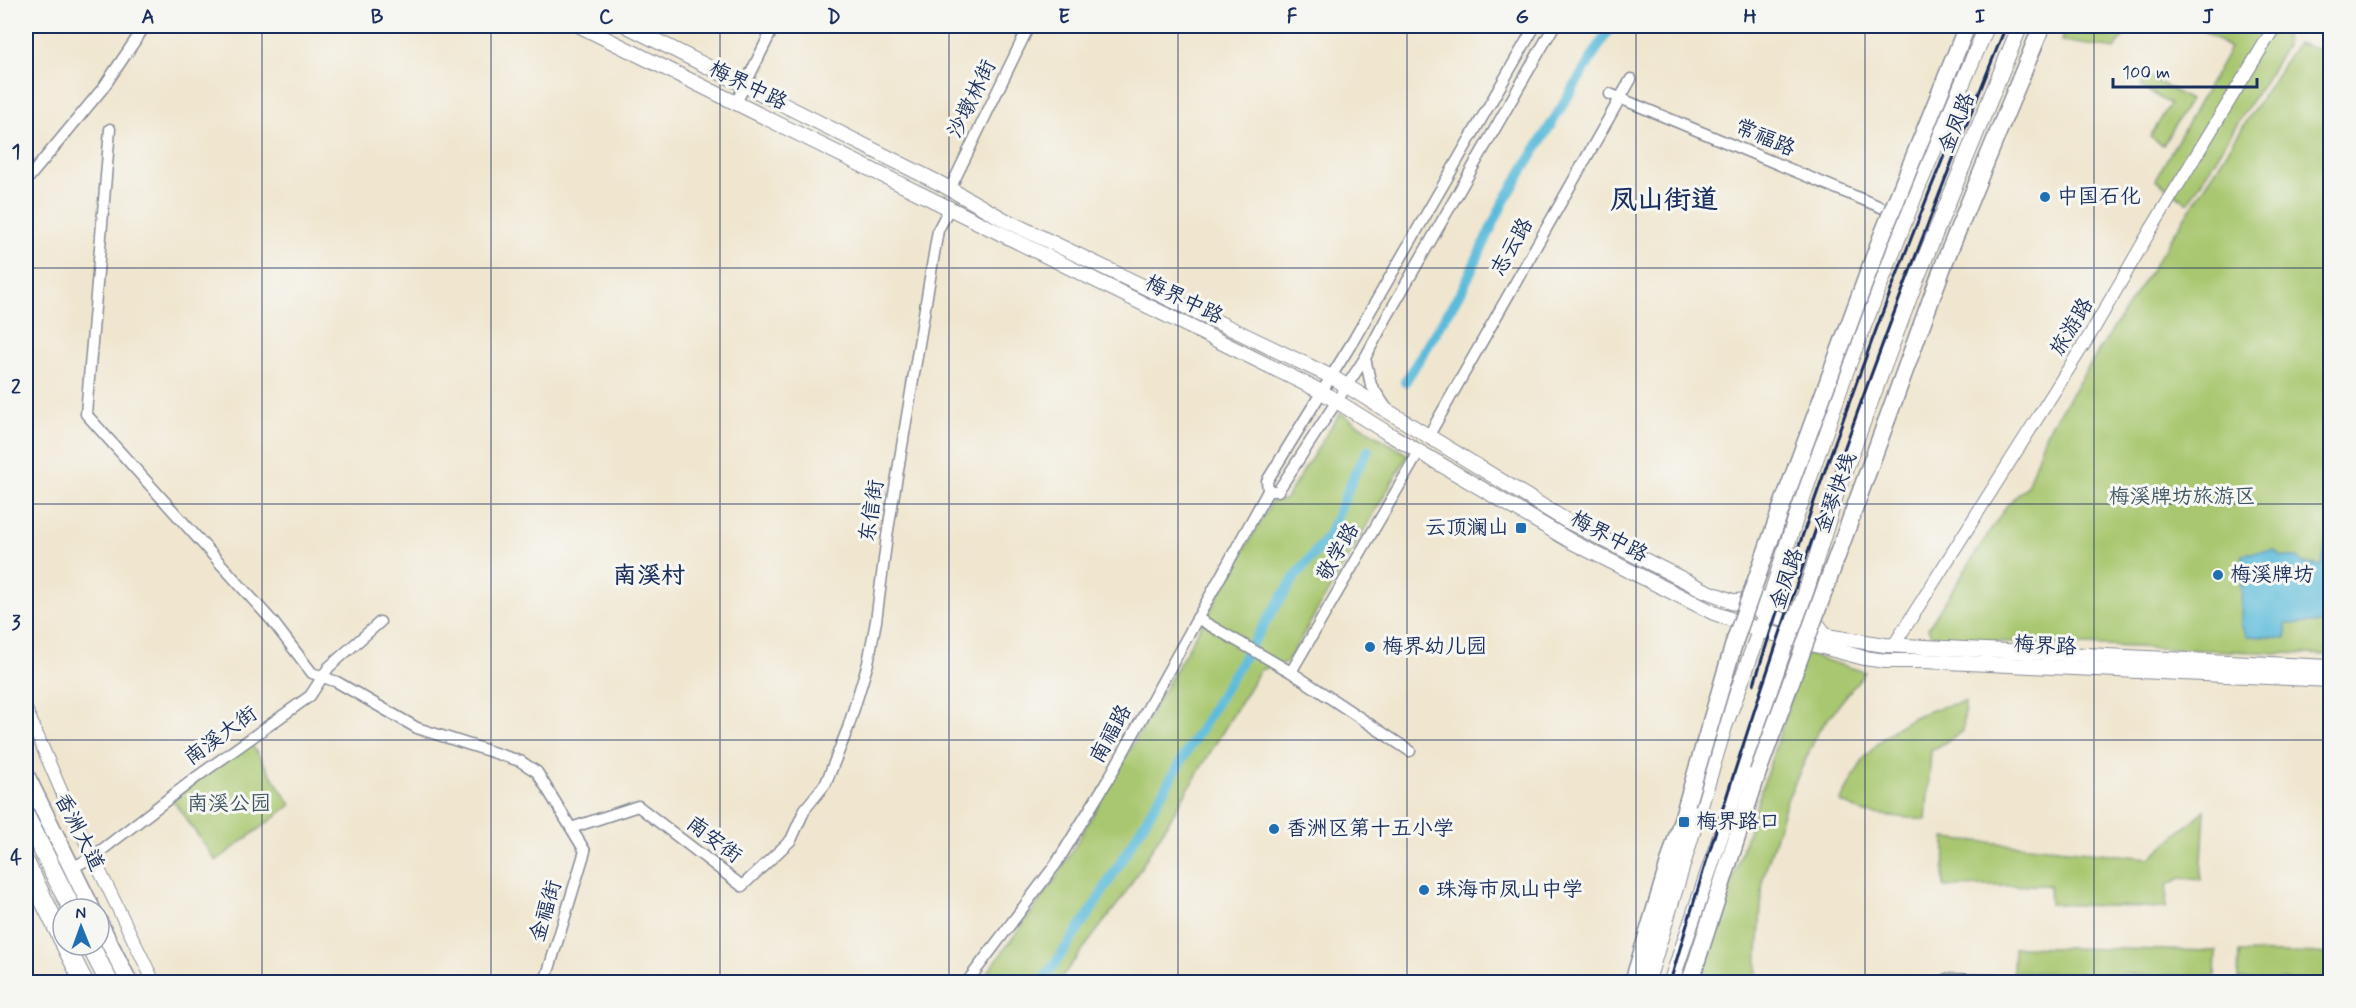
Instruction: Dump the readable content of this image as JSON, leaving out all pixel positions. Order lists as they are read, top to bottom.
{
  "streets": {
    "highway": ["金琴快线", "香洲大道"],
    "main road": ["梅界中路", "金凤路", "梅界路"],
    "street": [
      "沙墩林街",
      "常福路",
      "志云路",
      "旅游路",
      "东信街",
      "敬学路",
      "南福路",
      "南溪大街",
      "南安街",
      "金福街"
    ]
  },
  "crossings": [
    ["梅界中路", "沙墩林街"],
    ["梅界中路", "金凤路"],
    ["梅界中路", "志云路"],
    ["梅界中路", "东信街"],
    ["梅界中路", "敬学路"],
    ["梅界中路", "梅界路"],
    ["金凤路", "常福路"],
    ["金凤路", "梅界路"],
    ["常福路", "志云路"],
    ["东信街", "南安街"],
    ["南溪大街", "香洲大道"],
    ["南安街", "金福街"]
  ],
  "districts": ["凤山街道", "南溪村"],
  "parks": ["梅溪牌坊旅游区", "南溪公园"],
  "places": {
    "other": [
      "中国石化",
      "梅溪牌坊",
      "梅界幼儿园",
      "香洲区第十五小学",
      "珠海市凤山中学"
    ],
    "transit": ["云顶澜山", "梅界路口"]
  },
  "scale_bar": "100 m",
  "north": "top",
  "grid": {
    "columns": [
      "A",
      "B",
      "C",
      "D",
      "E",
      "F",
      "G",
      "H",
      "I",
      "J"
    ],
    "rows": [
      "1",
      "2",
      "3",
      "4"
    ]
  }
}
